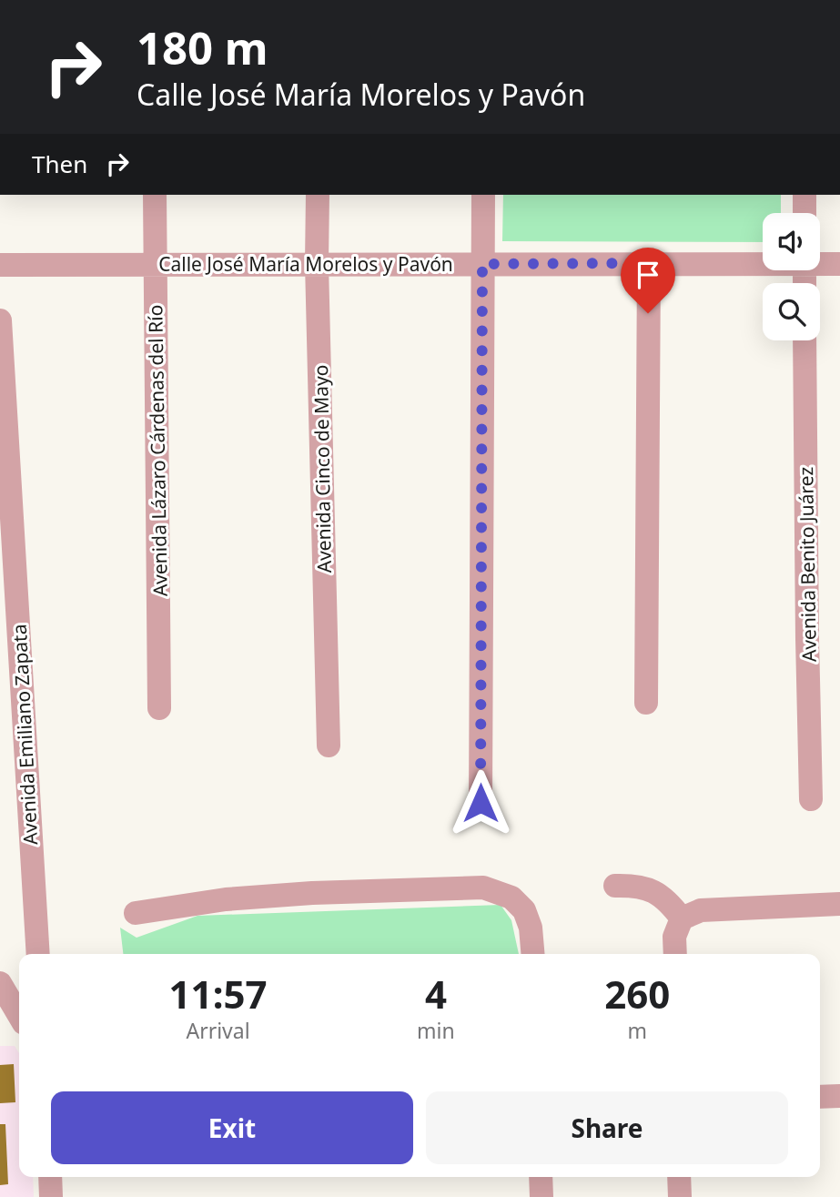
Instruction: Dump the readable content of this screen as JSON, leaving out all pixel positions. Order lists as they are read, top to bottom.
{
  "streets": {
    "street": [
      "Calle José María Morelos y Pavón",
      "Avenida Lázaro Cárdenas del Río",
      "Avenida Cinco de Mayo",
      "Avenida Benito Juárez",
      "Avenida Emiliano Zapata"
    ]
  },
  "crossings": [
    ["Calle José María Morelos y Pavón", "Avenida Lázaro Cárdenas del Río"],
    ["Calle José María Morelos y Pavón", "Avenida Cinco de Mayo"]
  ],
  "page": {
    "turn": ["180 m", "Calle José María Morelos y Pavón"],
    "then": "Then",
    "eta": [
      "11:57",
      "Arrival",
      "4",
      "min",
      "260",
      "m"
    ],
    "buttons": ["Exit", "Share"]
  }
}
